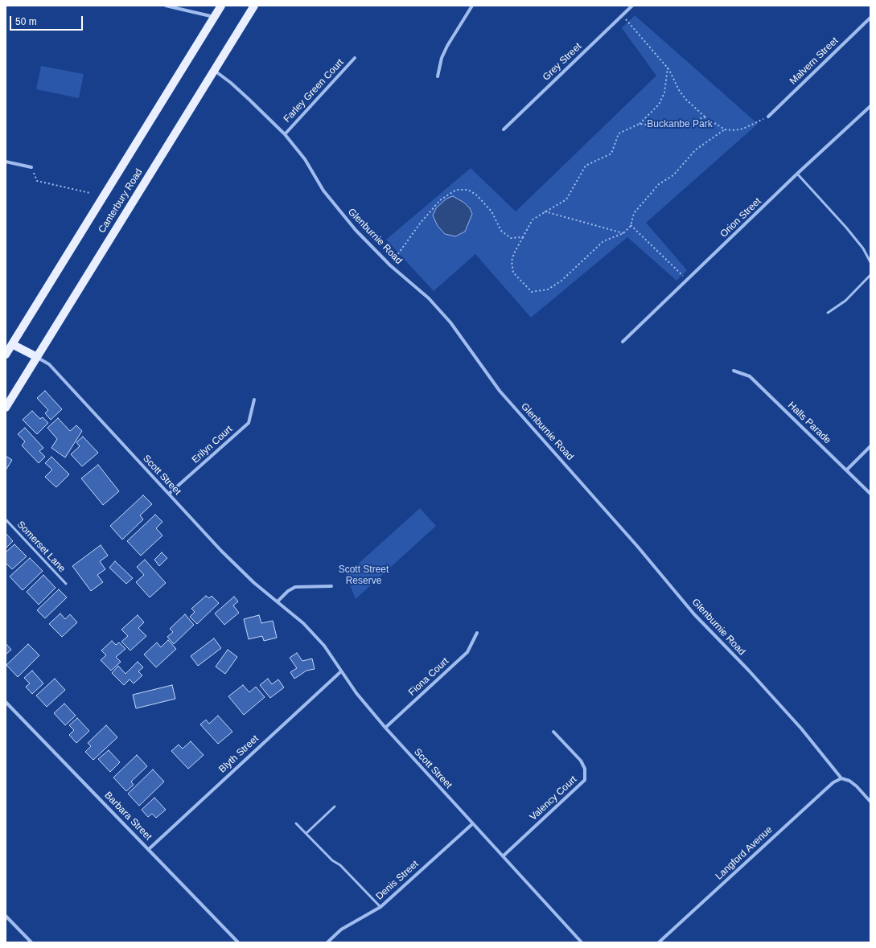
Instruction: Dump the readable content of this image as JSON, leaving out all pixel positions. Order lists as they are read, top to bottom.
{
  "streets": {
    "main road": ["Canterbury Road"],
    "street": [
      "Malvern Street",
      "Grey Street",
      "Farley Green Court",
      "Orion Street",
      "Glenburnie Road",
      "Halls Parade",
      "Erilyn Court",
      "Scott Street",
      "Fiona Court",
      "Blyth Street",
      "Valency Court",
      "Barbara Street",
      "Langford Avenue",
      "Denis Street"
    ],
    "lane": ["Somerset Lane"]
  },
  "crossings": [
    ["Farley Green Court", "Glenburnie Road"],
    ["Canterbury Road", "Glenburnie Road"],
    ["Canterbury Road", "Scott Street"],
    ["Glenburnie Road", "Langford Avenue"],
    ["Erilyn Court", "Scott Street"],
    ["Scott Street", "Fiona Court"],
    ["Scott Street", "Blyth Street"],
    ["Scott Street", "Valency Court"],
    ["Scott Street", "Denis Street"],
    ["Blyth Street", "Barbara Street"]
  ],
  "parks": ["Buckanbe Park", "Scott Street Reserve"],
  "scale_bar": "50 m"
}
